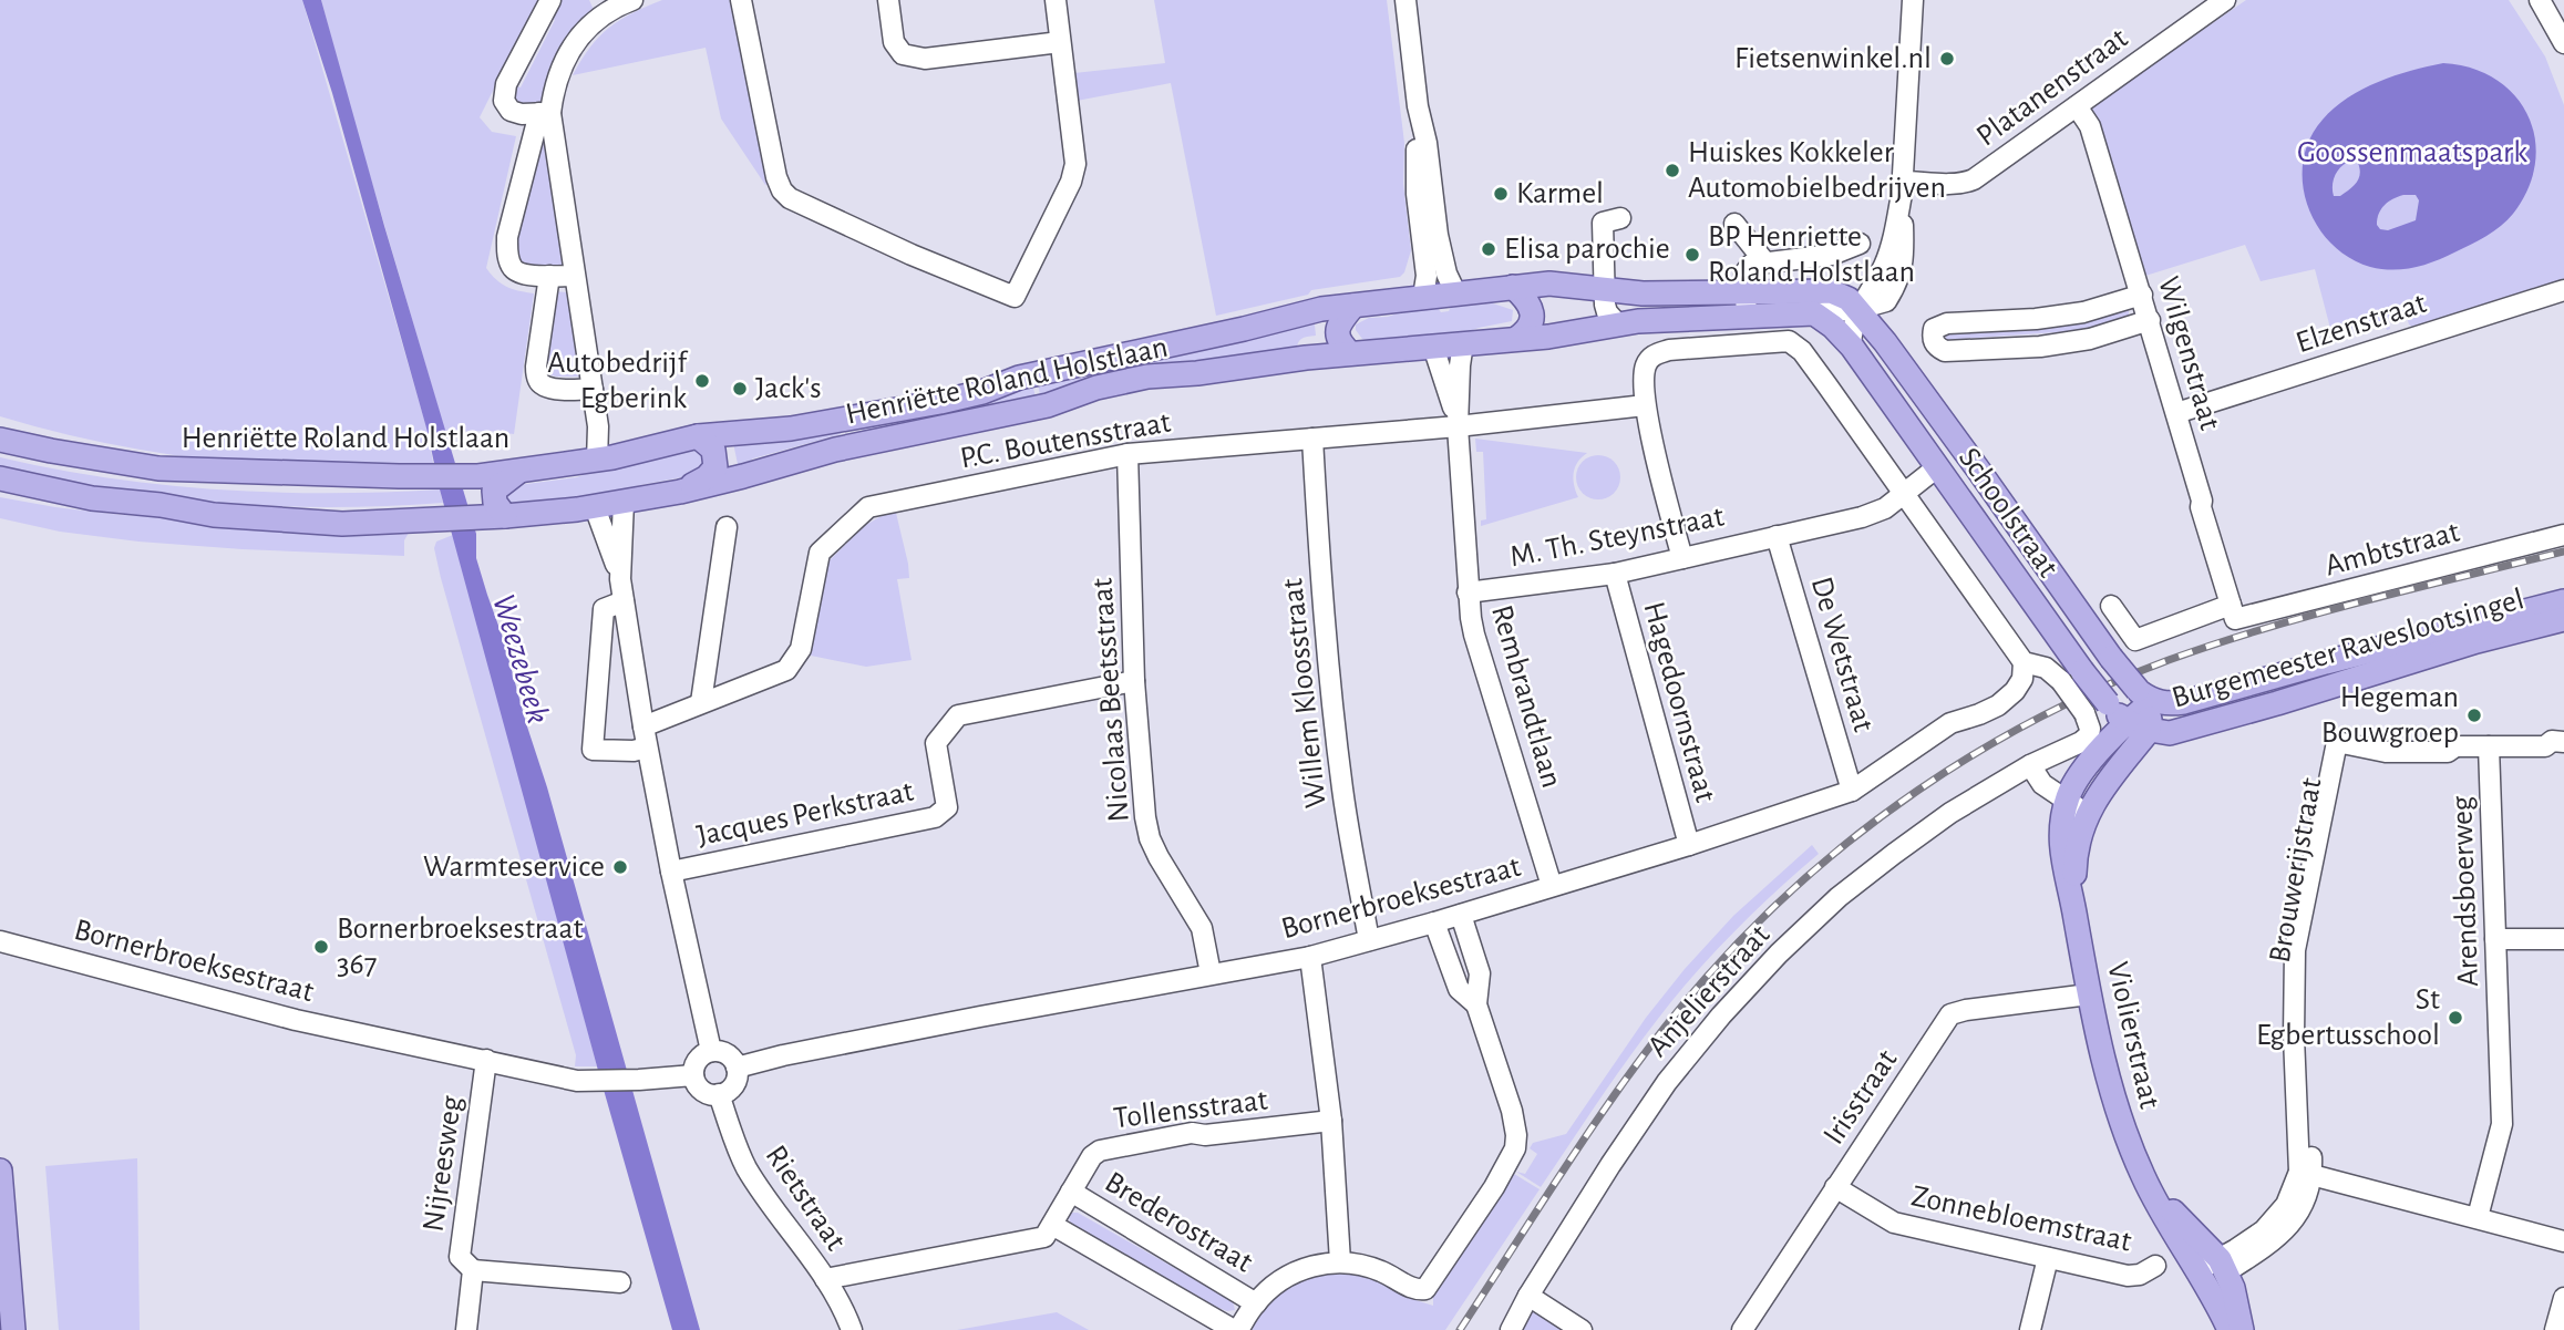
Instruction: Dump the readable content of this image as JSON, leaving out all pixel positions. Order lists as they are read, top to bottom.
{
  "streets": {
    "main road": [
      "Henriëtte Roland Holstlaan",
      "Schoolstraat",
      "Burgemeester Raveslootsingel",
      "Violierstraat"
    ],
    "street": [
      "Platanenstraat",
      "Elzenstraat",
      "Wilgenstraat",
      "P.C. Boutensstraat",
      "M. Th. Steynstraat",
      "Ambtstraat",
      "De Wetstraat",
      "Willem Kloosstraat",
      "Rembrandtlaan",
      "Nicolaas Beetsstraat",
      "Hagedoornstraat",
      "Jacques Perkstraat",
      "Brouwerijstraat",
      "Arendsboerweg",
      "Bornerbroeksestraat",
      "Anjelierstraat",
      "Irisstraat",
      "Tollensstraat",
      "Nijreesweg",
      "Rietstraat",
      "Zonnebloemstraat",
      "Brederostraat"
    ]
  },
  "crossings": [
    ["Platanenstraat", "Wilgenstraat"],
    ["Elzenstraat", "Wilgenstraat"],
    ["Wilgenstraat", "Ambtstraat"],
    ["Henriëtte Roland Holstlaan", "Schoolstraat"],
    ["Henriëtte Roland Holstlaan", "Rembrandtlaan"],
    ["P.C. Boutensstraat", "Willem Kloosstraat"],
    ["P.C. Boutensstraat", "Rembrandtlaan"],
    ["P.C. Boutensstraat", "Nicolaas Beetsstraat"],
    ["Schoolstraat", "M. Th. Steynstraat"],
    ["Schoolstraat", "Burgemeester Raveslootsingel"],
    ["Schoolstraat", "Bornerbroeksestraat"],
    ["Schoolstraat", "Anjelierstraat"],
    ["Schoolstraat", "Violierstraat"],
    ["M. Th. Steynstraat", "De Wetstraat"],
    ["M. Th. Steynstraat", "Rembrandtlaan"],
    ["M. Th. Steynstraat", "Hagedoornstraat"],
    ["Burgemeester Raveslootsingel", "Violierstraat"],
    ["De Wetstraat", "Bornerbroeksestraat"],
    ["Willem Kloosstraat", "Bornerbroeksestraat"],
    ["Rembrandtlaan", "Bornerbroeksestraat"],
    ["Nicolaas Beetsstraat", "Jacques Perkstraat"],
    ["Nicolaas Beetsstraat", "Bornerbroeksestraat"],
    ["Hagedoornstraat", "Bornerbroeksestraat"],
    ["Brouwerijstraat", "Arendsboerweg"],
    ["Brouwerijstraat", "Violierstraat"],
    ["Bornerbroeksestraat", "Nijreesweg"],
    ["Bornerbroeksestraat", "Rietstraat"],
    ["Violierstraat", "Irisstraat"],
    ["Irisstraat", "Zonnebloemstraat"],
    ["Tollensstraat", "Brederostraat"]
  ],
  "water": ["Weezebeek"],
  "parks": ["Goossenmaatspark"],
  "places": [
    "Fietsenwinkel.nl",
    "Huiskes Kokkeler Automobielbedrijven",
    "Karmel",
    "Elisa parochie",
    "BP Henriette Roland Holstlaan",
    "Autobedrijf Egberink",
    "Jack's",
    "Hegeman Bouwgroep",
    "Warmteservice",
    "Bornerbroeksestraat 367",
    "St Egbertusschool"
  ]
}
